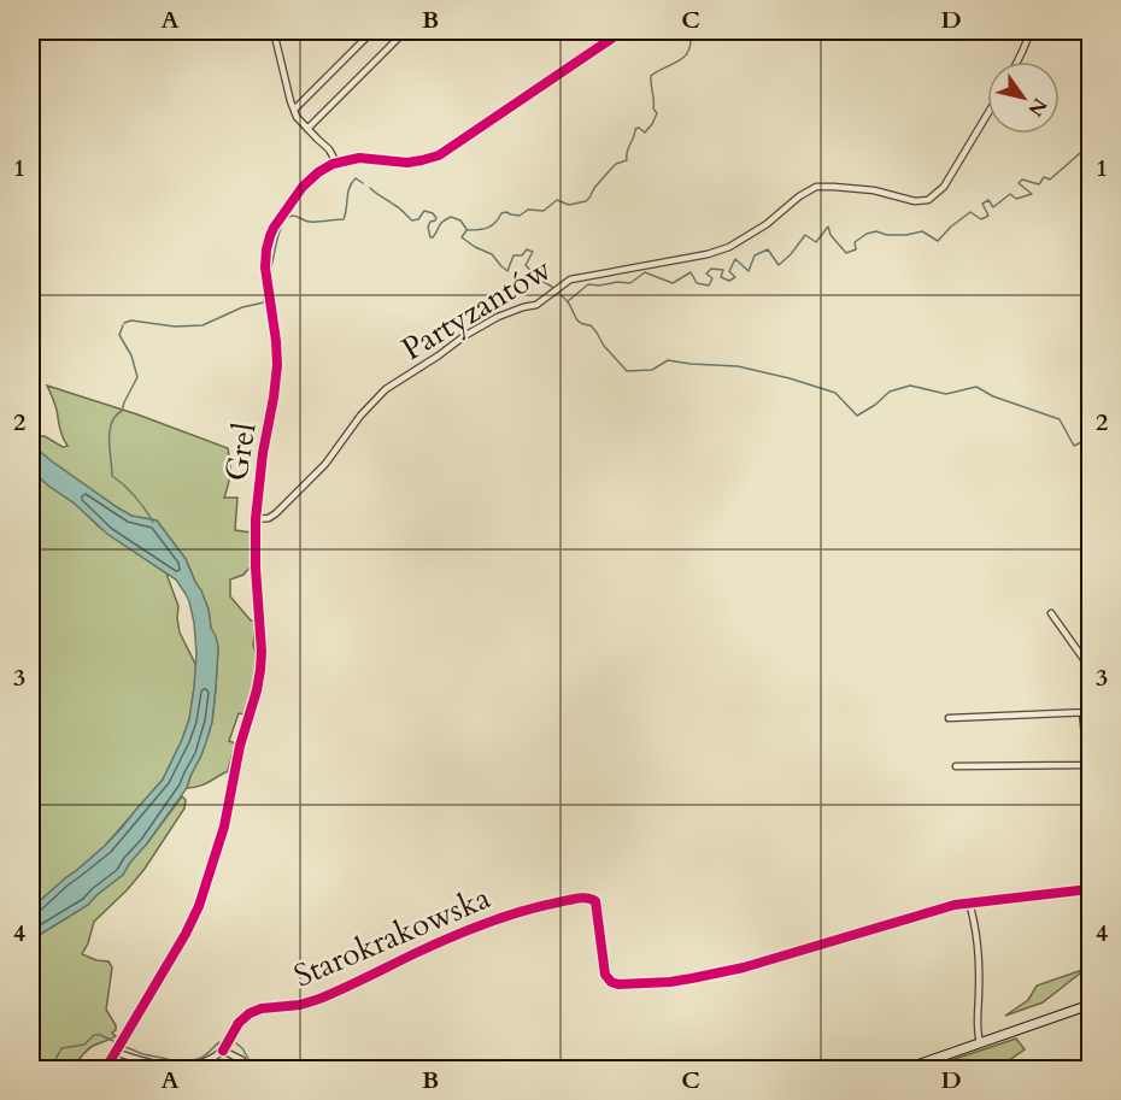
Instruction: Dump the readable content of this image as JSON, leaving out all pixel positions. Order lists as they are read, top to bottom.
{
  "streets": {
    "street": ["Partyzantów", "Grel", "Starokrakowska"]
  },
  "crossings": [
    ["Partyzantów", "Grel"]
  ],
  "north": "bottom right",
  "grid": {
    "columns": [
      "A",
      "B",
      "C",
      "D"
    ],
    "rows": [
      "1",
      "2",
      "3",
      "4"
    ]
  }
}
